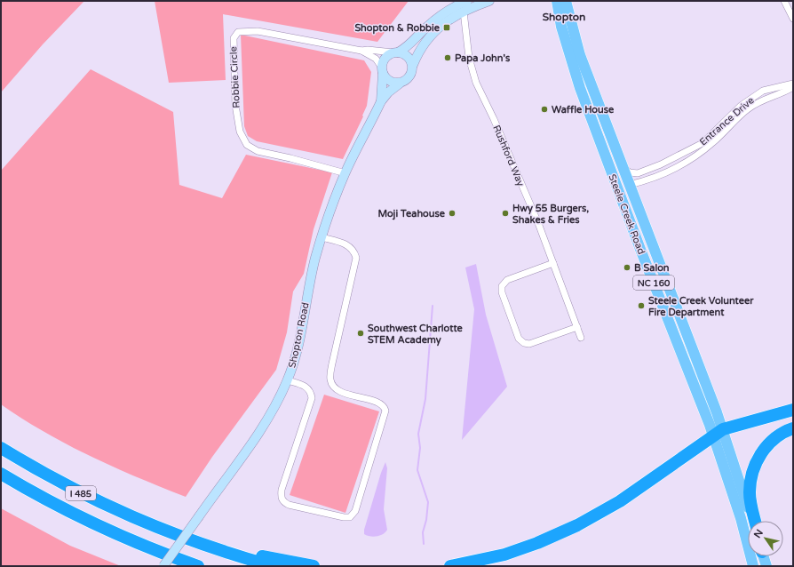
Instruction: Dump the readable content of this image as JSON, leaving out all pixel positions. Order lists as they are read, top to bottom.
{
  "streets": {
    "highway": ["I 485"],
    "main road": ["Steele Creek Road", "NC 160"],
    "street": [
      "Robbie Circle",
      "Entrance Drive",
      "Rushford Way",
      "Shopton Road"
    ]
  },
  "crossings": [
    ["Robbie Circle", "Shopton Road"],
    ["Entrance Drive", "Steele Creek Road"]
  ],
  "districts": ["Shopton"],
  "places": {
    "transit": ["Shopton & Robbie"],
    "other": [
      "Papa John's",
      "Waffle House",
      "Moji Teahouse",
      "Hwy 55 Burgers, Shakes & Fries",
      "B Salon",
      "Steele Creek Volunteer Fire Department",
      "Southwest Charlotte STEM Academy"
    ]
  },
  "north": "top left"
}
